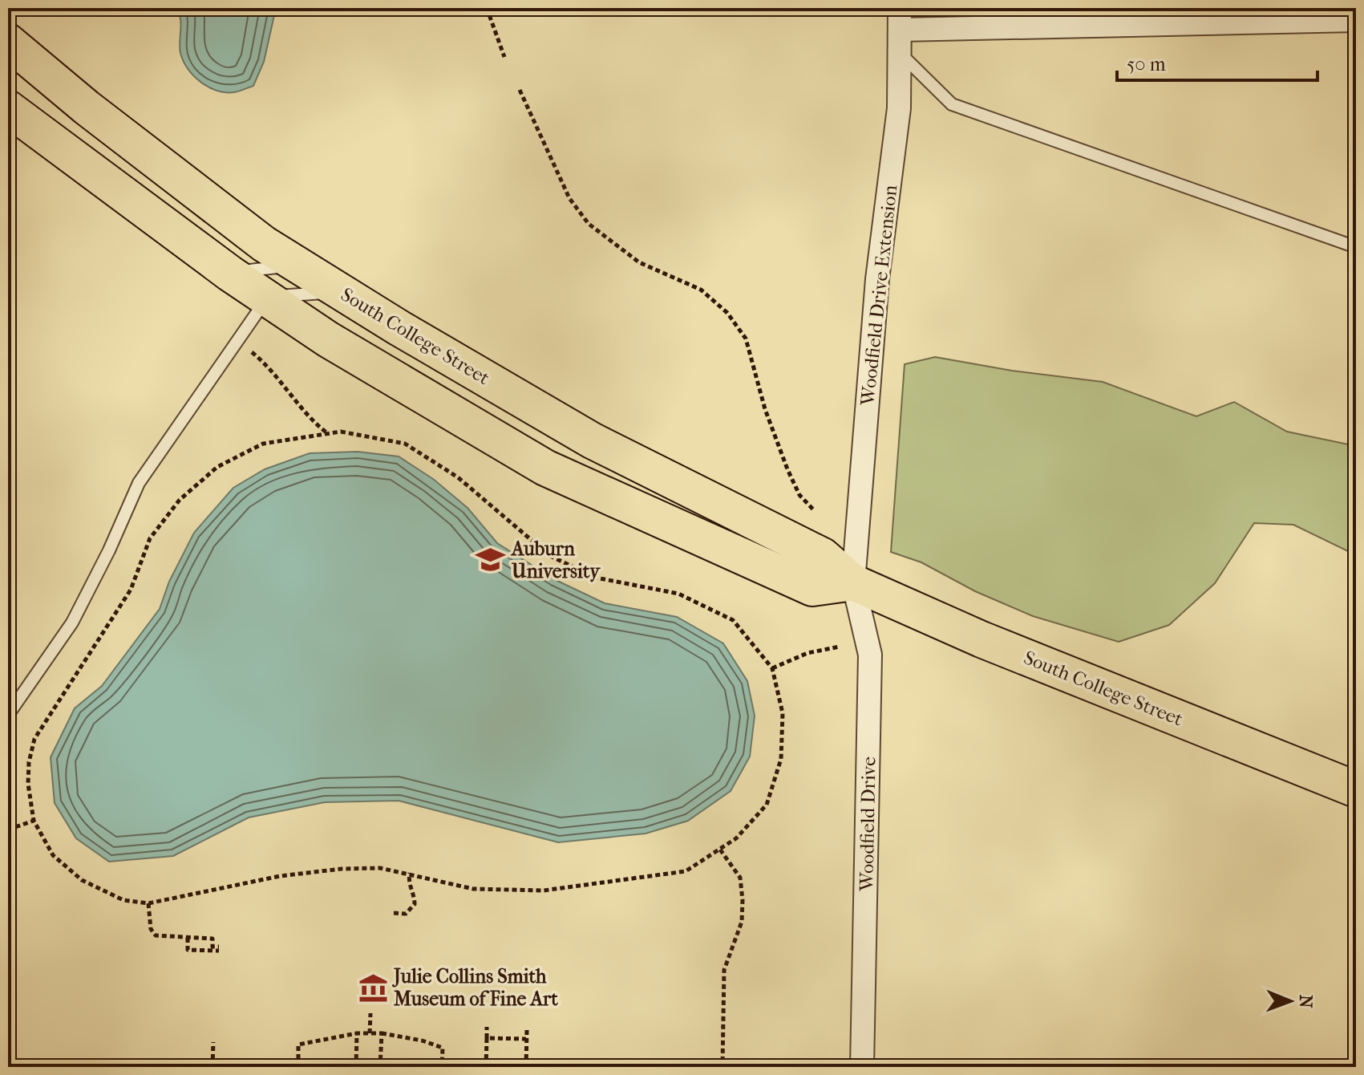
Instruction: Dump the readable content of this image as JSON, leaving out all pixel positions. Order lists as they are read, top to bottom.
{
  "streets": {
    "main road": ["South College Street"],
    "street": ["Woodfield Drive Extension", "Woodfield Drive"]
  },
  "crossings": [
    ["Woodfield Drive Extension", "South College Street"],
    ["Woodfield Drive Extension", "Woodfield Drive"],
    ["South College Street", "Woodfield Drive"]
  ],
  "places": {
    "school or university": ["Auburn University"],
    "museum": ["Julie Collins Smith Museum of Fine Art"]
  },
  "scale_bar": "50 m",
  "north": "right"
}
